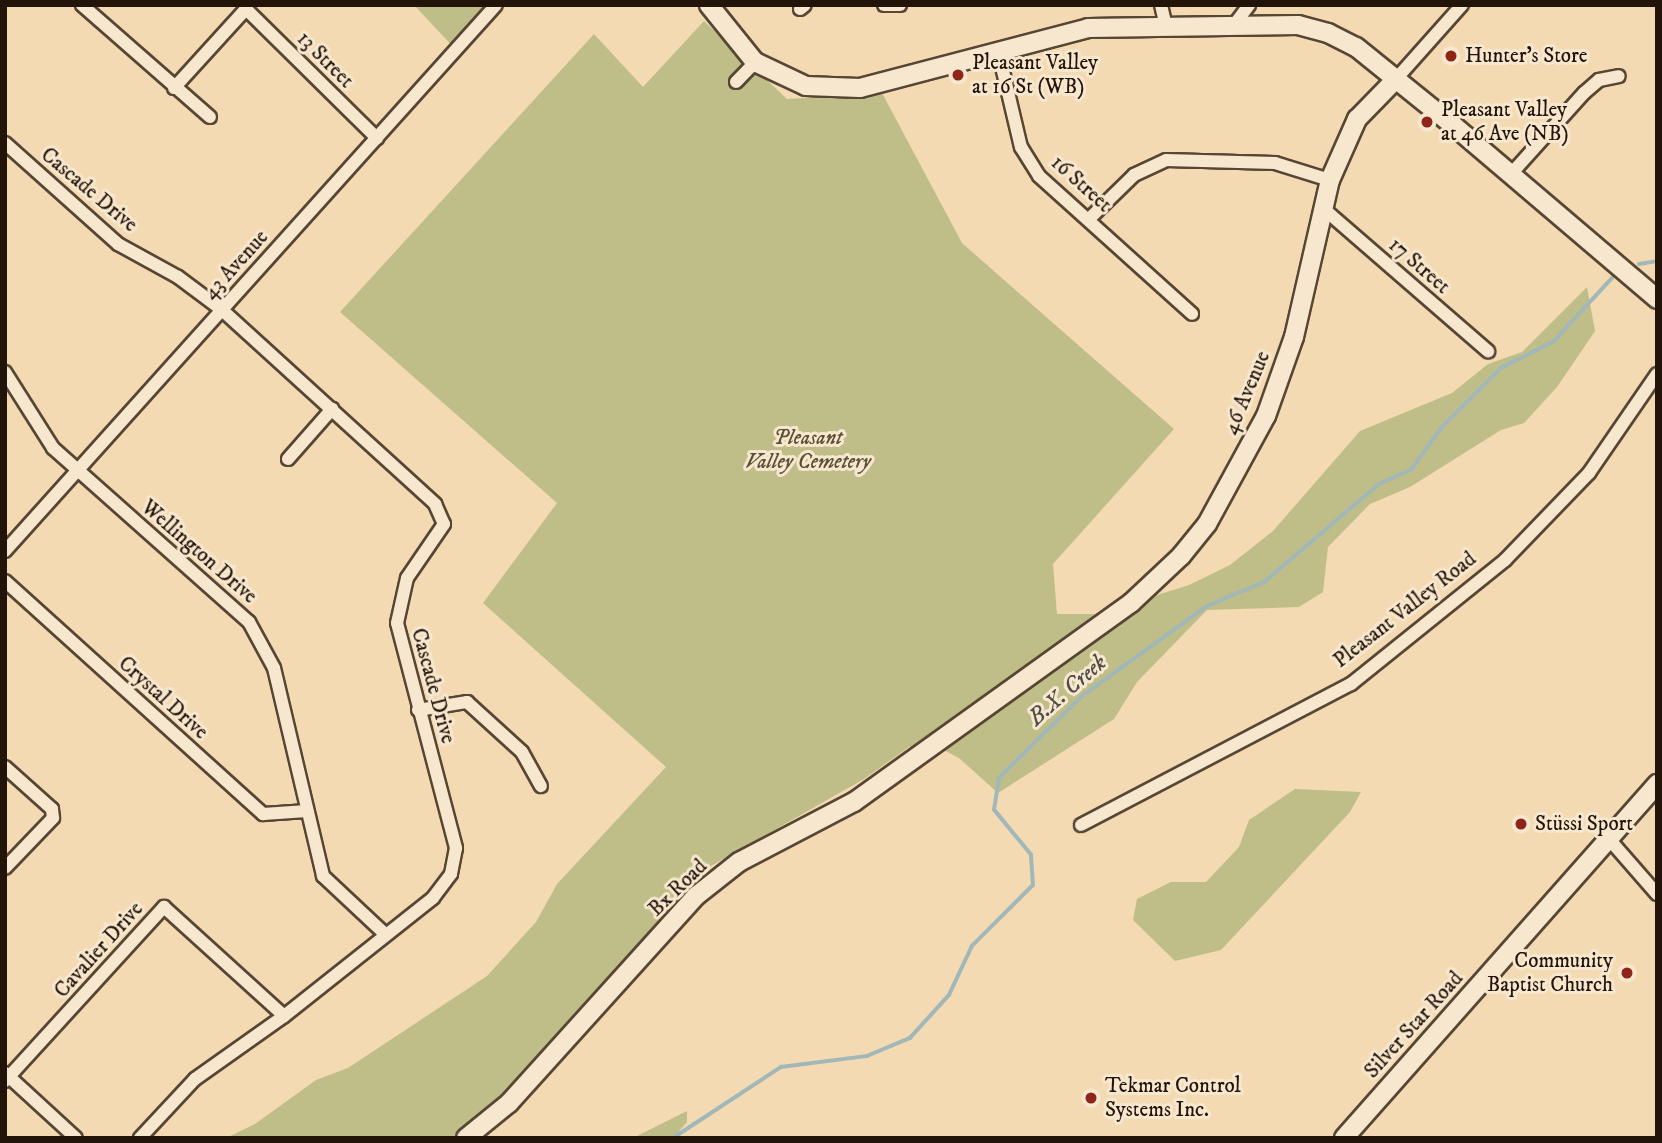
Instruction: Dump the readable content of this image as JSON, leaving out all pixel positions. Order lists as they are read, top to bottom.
{
  "streets": {
    "street": [
      "13 Street",
      "16 Street",
      "Cascade Drive",
      "43 Avenue",
      "17 Street",
      "46 Avenue",
      "Wellington Drive",
      "Pleasant Valley Road",
      "Crystal Drive",
      "Bx Road",
      "Cavalier Drive",
      "Silver Star Road"
    ]
  },
  "crossings": [
    ["13 Street", "43 Avenue"],
    ["Cascade Drive", "43 Avenue"],
    ["Cascade Drive", "Wellington Drive"],
    ["Cascade Drive", "Cavalier Drive"],
    ["43 Avenue", "Wellington Drive"],
    ["17 Street", "46 Avenue"],
    ["46 Avenue", "Bx Road"],
    ["Wellington Drive", "Crystal Drive"]
  ],
  "water": ["B.X. Creek"],
  "parks": ["Pleasant Valley Cemetery"],
  "places": [
    "Hunter's Store",
    "Pleasant Valley at 16 St (WB)",
    "Pleasant Valley at 46 Ave (NB)",
    "Stüssi Sport",
    "Community Baptist Church",
    "Tekmar Control Systems Inc."
  ]
}
